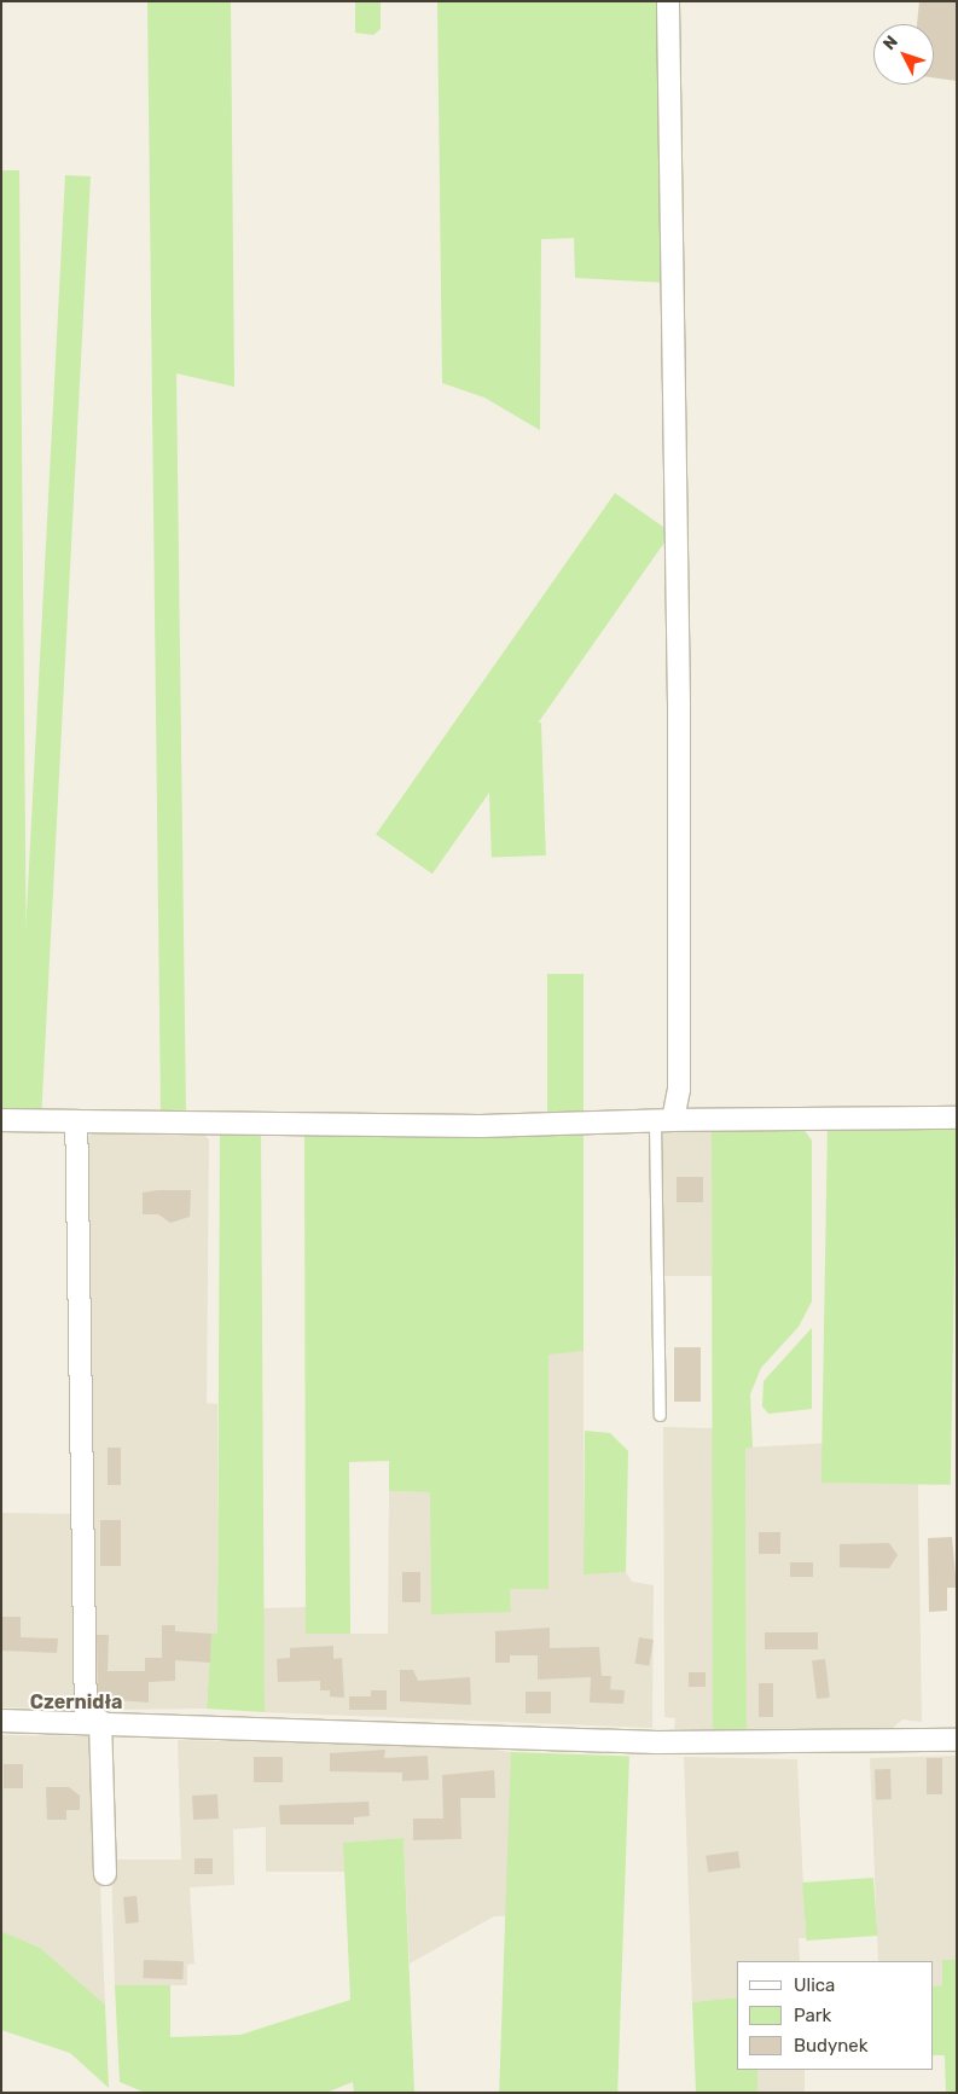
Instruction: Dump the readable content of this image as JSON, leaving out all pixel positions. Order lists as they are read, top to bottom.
{
  "districts": ["Czernidła"],
  "legend": ["Ulica", "Park", "Budynek"],
  "north": "top left"
}
